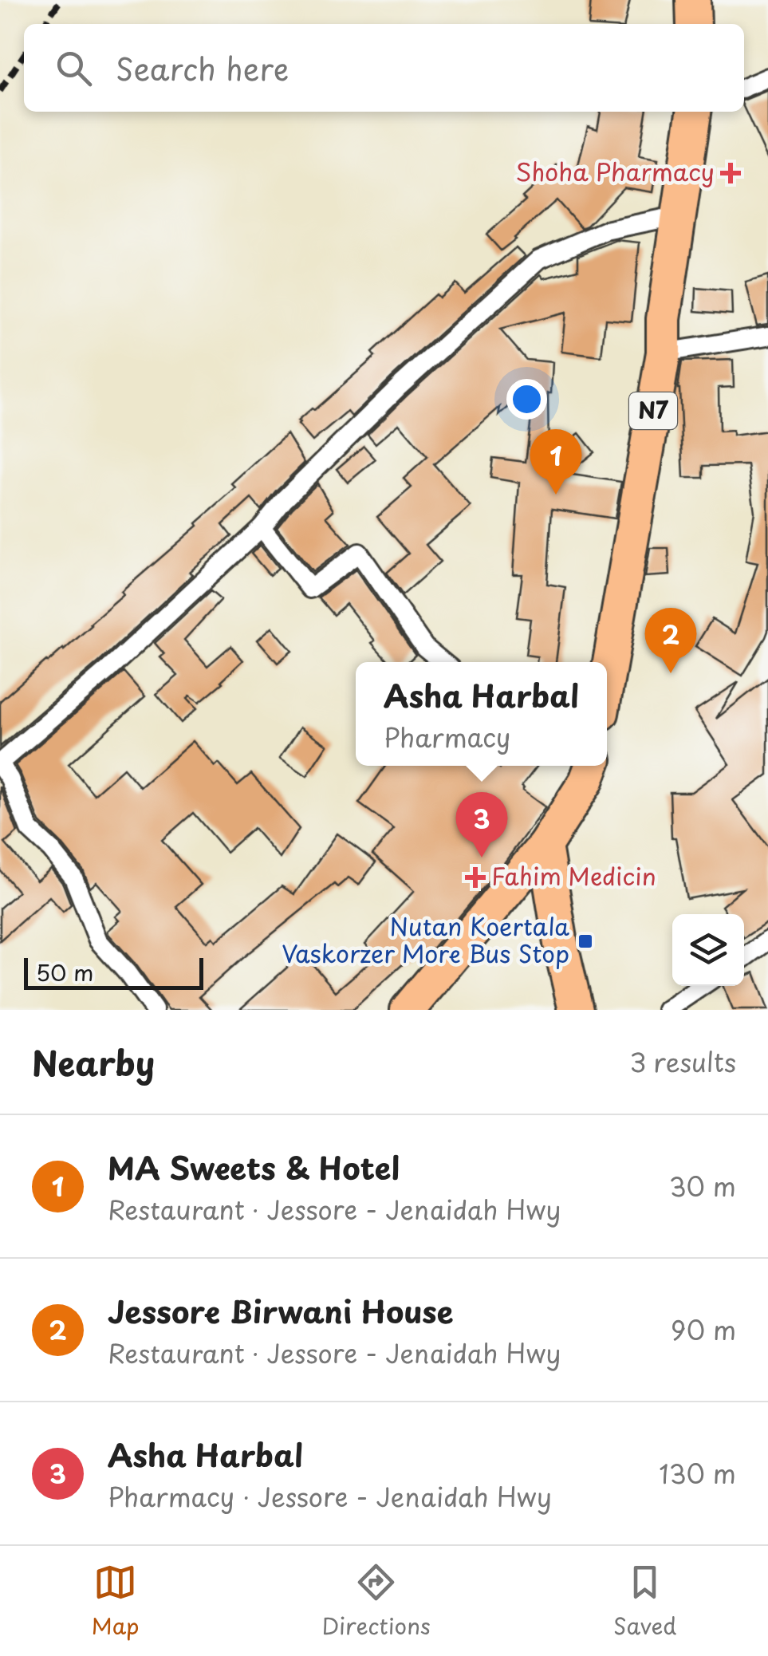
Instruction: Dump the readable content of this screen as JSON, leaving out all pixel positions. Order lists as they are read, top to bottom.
{
  "streets": {
    "highway": ["N7"]
  },
  "places": {
    "health": ["Shoha Pharmacy", "Fahim Medicin"],
    "transit": ["Nutan Koertala Vaskorzer More Bus Stop"]
  },
  "scale_bar": "50 m",
  "page": {
    "search": "Search here",
    "pins": ["1", "2", "3"],
    "popup": ["Asha Harbal", "Pharmacy"],
    "scale": "50 m",
    "heading": ["Nearby", "3 results"],
    "list": [
      {
        "mark": "1",
        "name": "MA Sweets & Hotel",
        "note": "Restaurant · Jessore - Jenaidah Hwy",
        "value": "30 m"
      },
      {
        "mark": "2",
        "name": "Jessore Birwani House",
        "note": "Restaurant · Jessore - Jenaidah Hwy",
        "value": "90 m"
      },
      {
        "mark": "3",
        "name": "Asha Harbal",
        "note": "Pharmacy · Jessore - Jenaidah Hwy",
        "value": "130 m"
      }
    ],
    "nav": ["Map", "Directions", "Saved"]
  }
}
